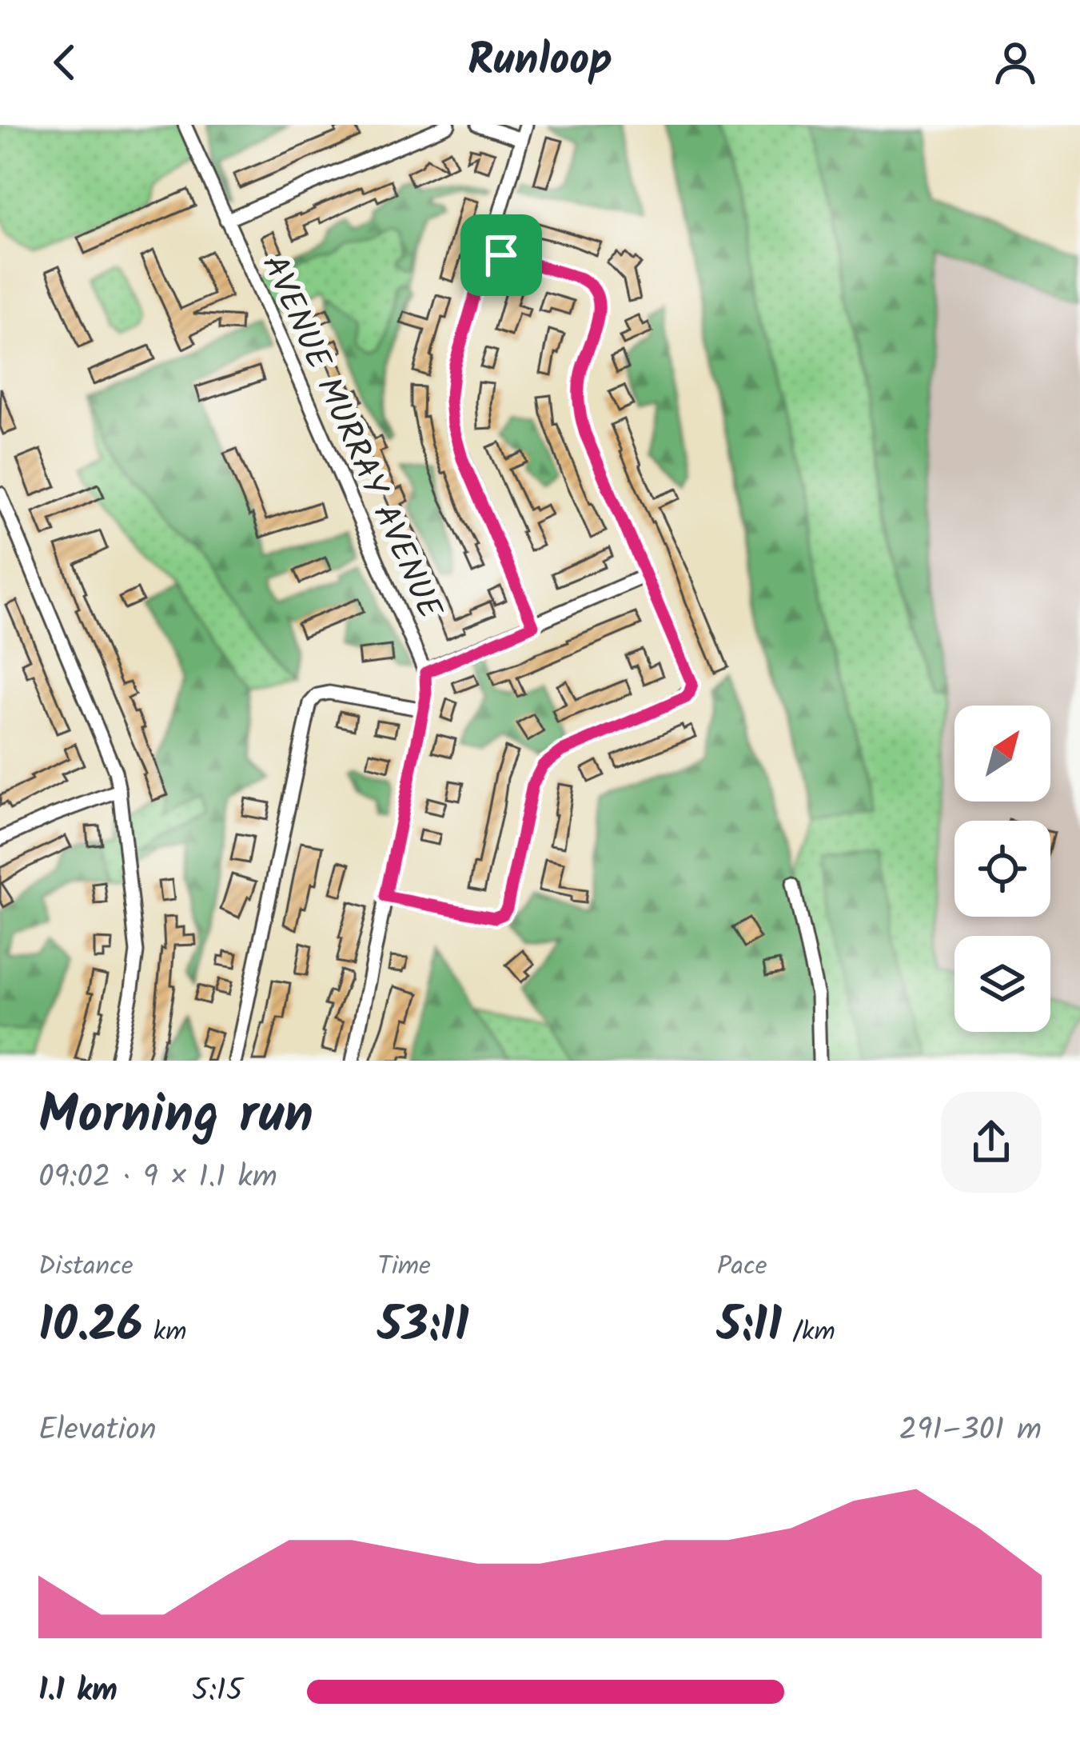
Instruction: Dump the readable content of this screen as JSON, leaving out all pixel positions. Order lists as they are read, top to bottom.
{
  "streets": {
    "street": ["AVENUE MURRAY AVENUE"]
  },
  "north": "top right",
  "page": {
    "header": "Runloop",
    "heading": ["Morning run", "09:02 · 9 × 1.1 km"],
    "stats": [
      ["Distance", "10.26 km"],
      ["Time", "53:11"],
      ["Pace", "5:11 /km"]
    ],
    "chart": ["Elevation", "291–301 m"],
    "list": [
      {
        "name": "1.1 km",
        "note": "5:15"
      }
    ]
  }
}
